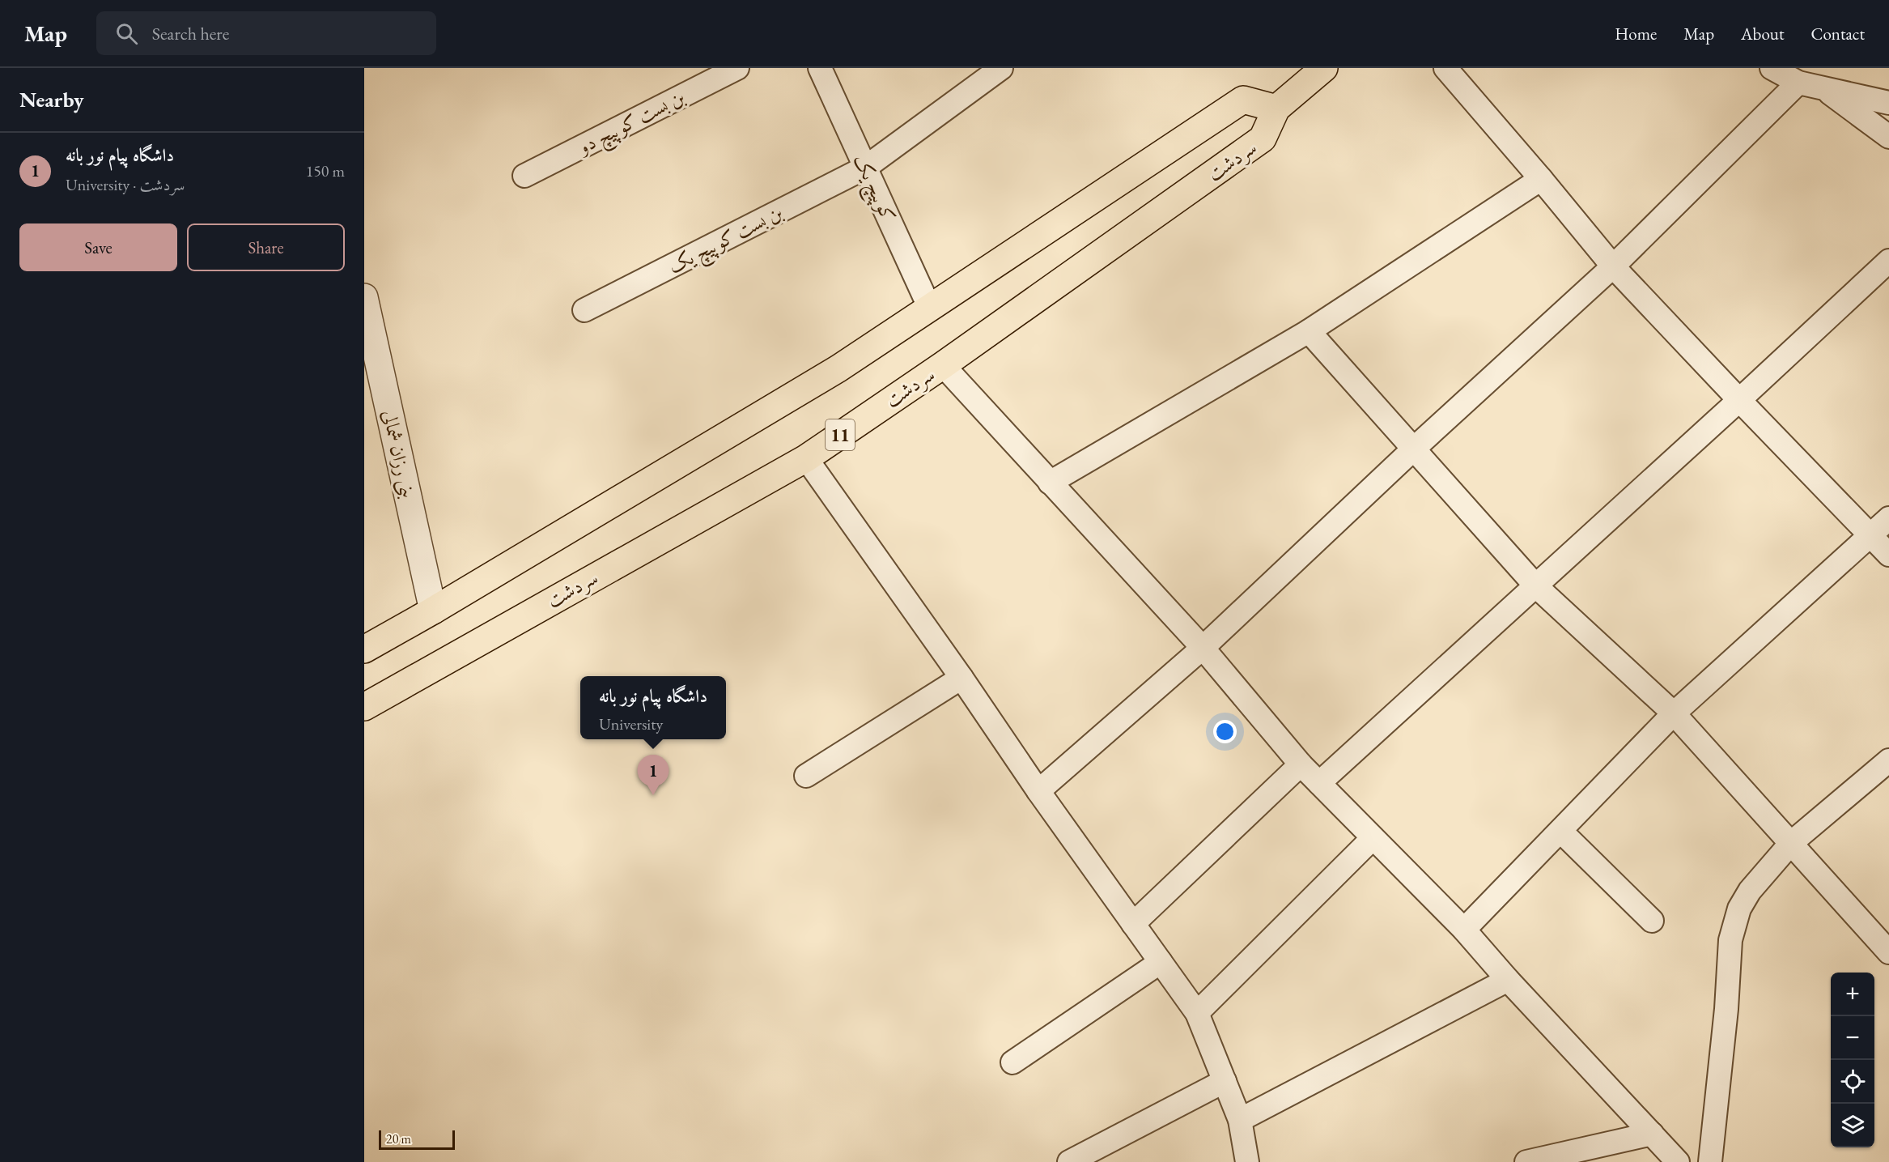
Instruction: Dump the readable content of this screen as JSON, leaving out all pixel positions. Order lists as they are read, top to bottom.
{
  "streets": {
    "main road": ["سردشت", "11"],
    "street": [
      "بن بست کوپیچ دو",
      "کوپیچ یک",
      "بن بست کوپیچ یک",
      "بنی رزان شمالی"
    ]
  },
  "crossings": [
    ["سردشت", "11"],
    ["کوپیچ یک", "بن بست کوپیچ یک"]
  ],
  "scale_bar": "20 m",
  "page": {
    "header": "Map",
    "search": "Search here",
    "nav": [
      "Home",
      "Map",
      "About",
      "Contact"
    ],
    "heading": "Nearby",
    "list": [
      {
        "mark": "1",
        "name": "داشگاه پیام نور بانه",
        "note": "University · سردشت",
        "value": "150 m"
      }
    ],
    "buttons": ["Save", "Share"],
    "popup": ["داشگاه پیام نور بانه", "University"],
    "pins": "1",
    "map_buttons": ["+", "−"],
    "scale": "20 m"
  }
}
